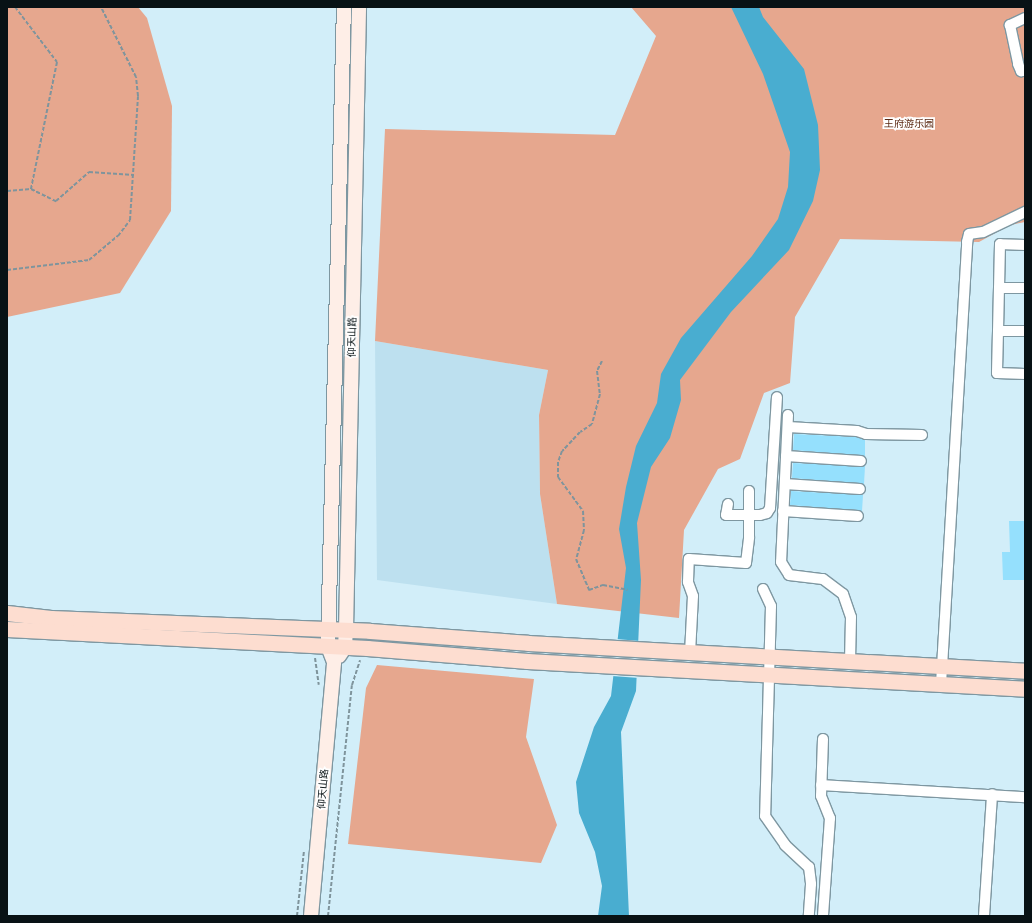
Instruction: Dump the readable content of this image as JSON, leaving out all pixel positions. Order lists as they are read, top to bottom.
{
  "streets": {
    "main road": ["仰天山路"]
  },
  "parks": ["王府游乐园"]
}
